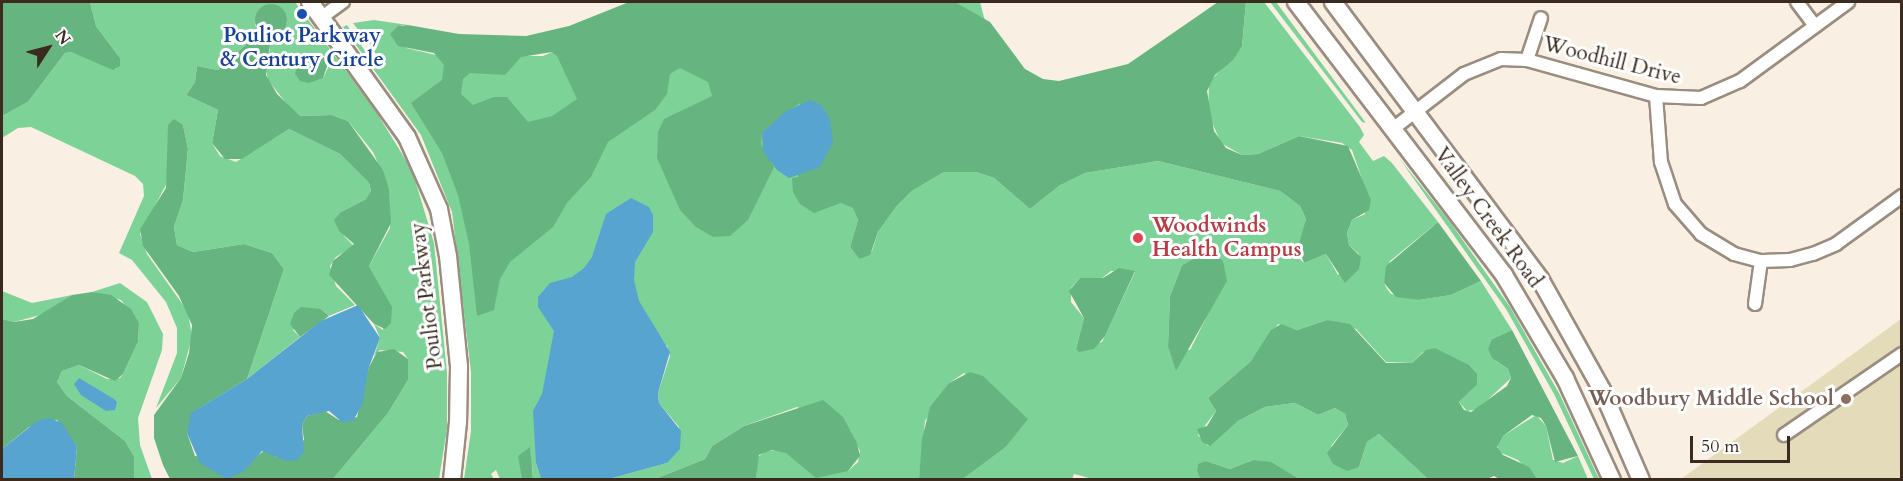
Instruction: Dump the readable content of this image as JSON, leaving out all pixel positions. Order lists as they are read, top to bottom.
{
  "streets": {
    "main road": ["Valley Creek Road", "Pouliot Parkway"],
    "street": ["Woodhill Drive"]
  },
  "crossings": [
    ["Woodhill Drive", "Valley Creek Road"]
  ],
  "places": ["Pouliot Parkway & Century Circle", "Woodwinds Health Campus", "Woodbury Middle School"],
  "scale_bar": "50 m",
  "north": "top right"
}
